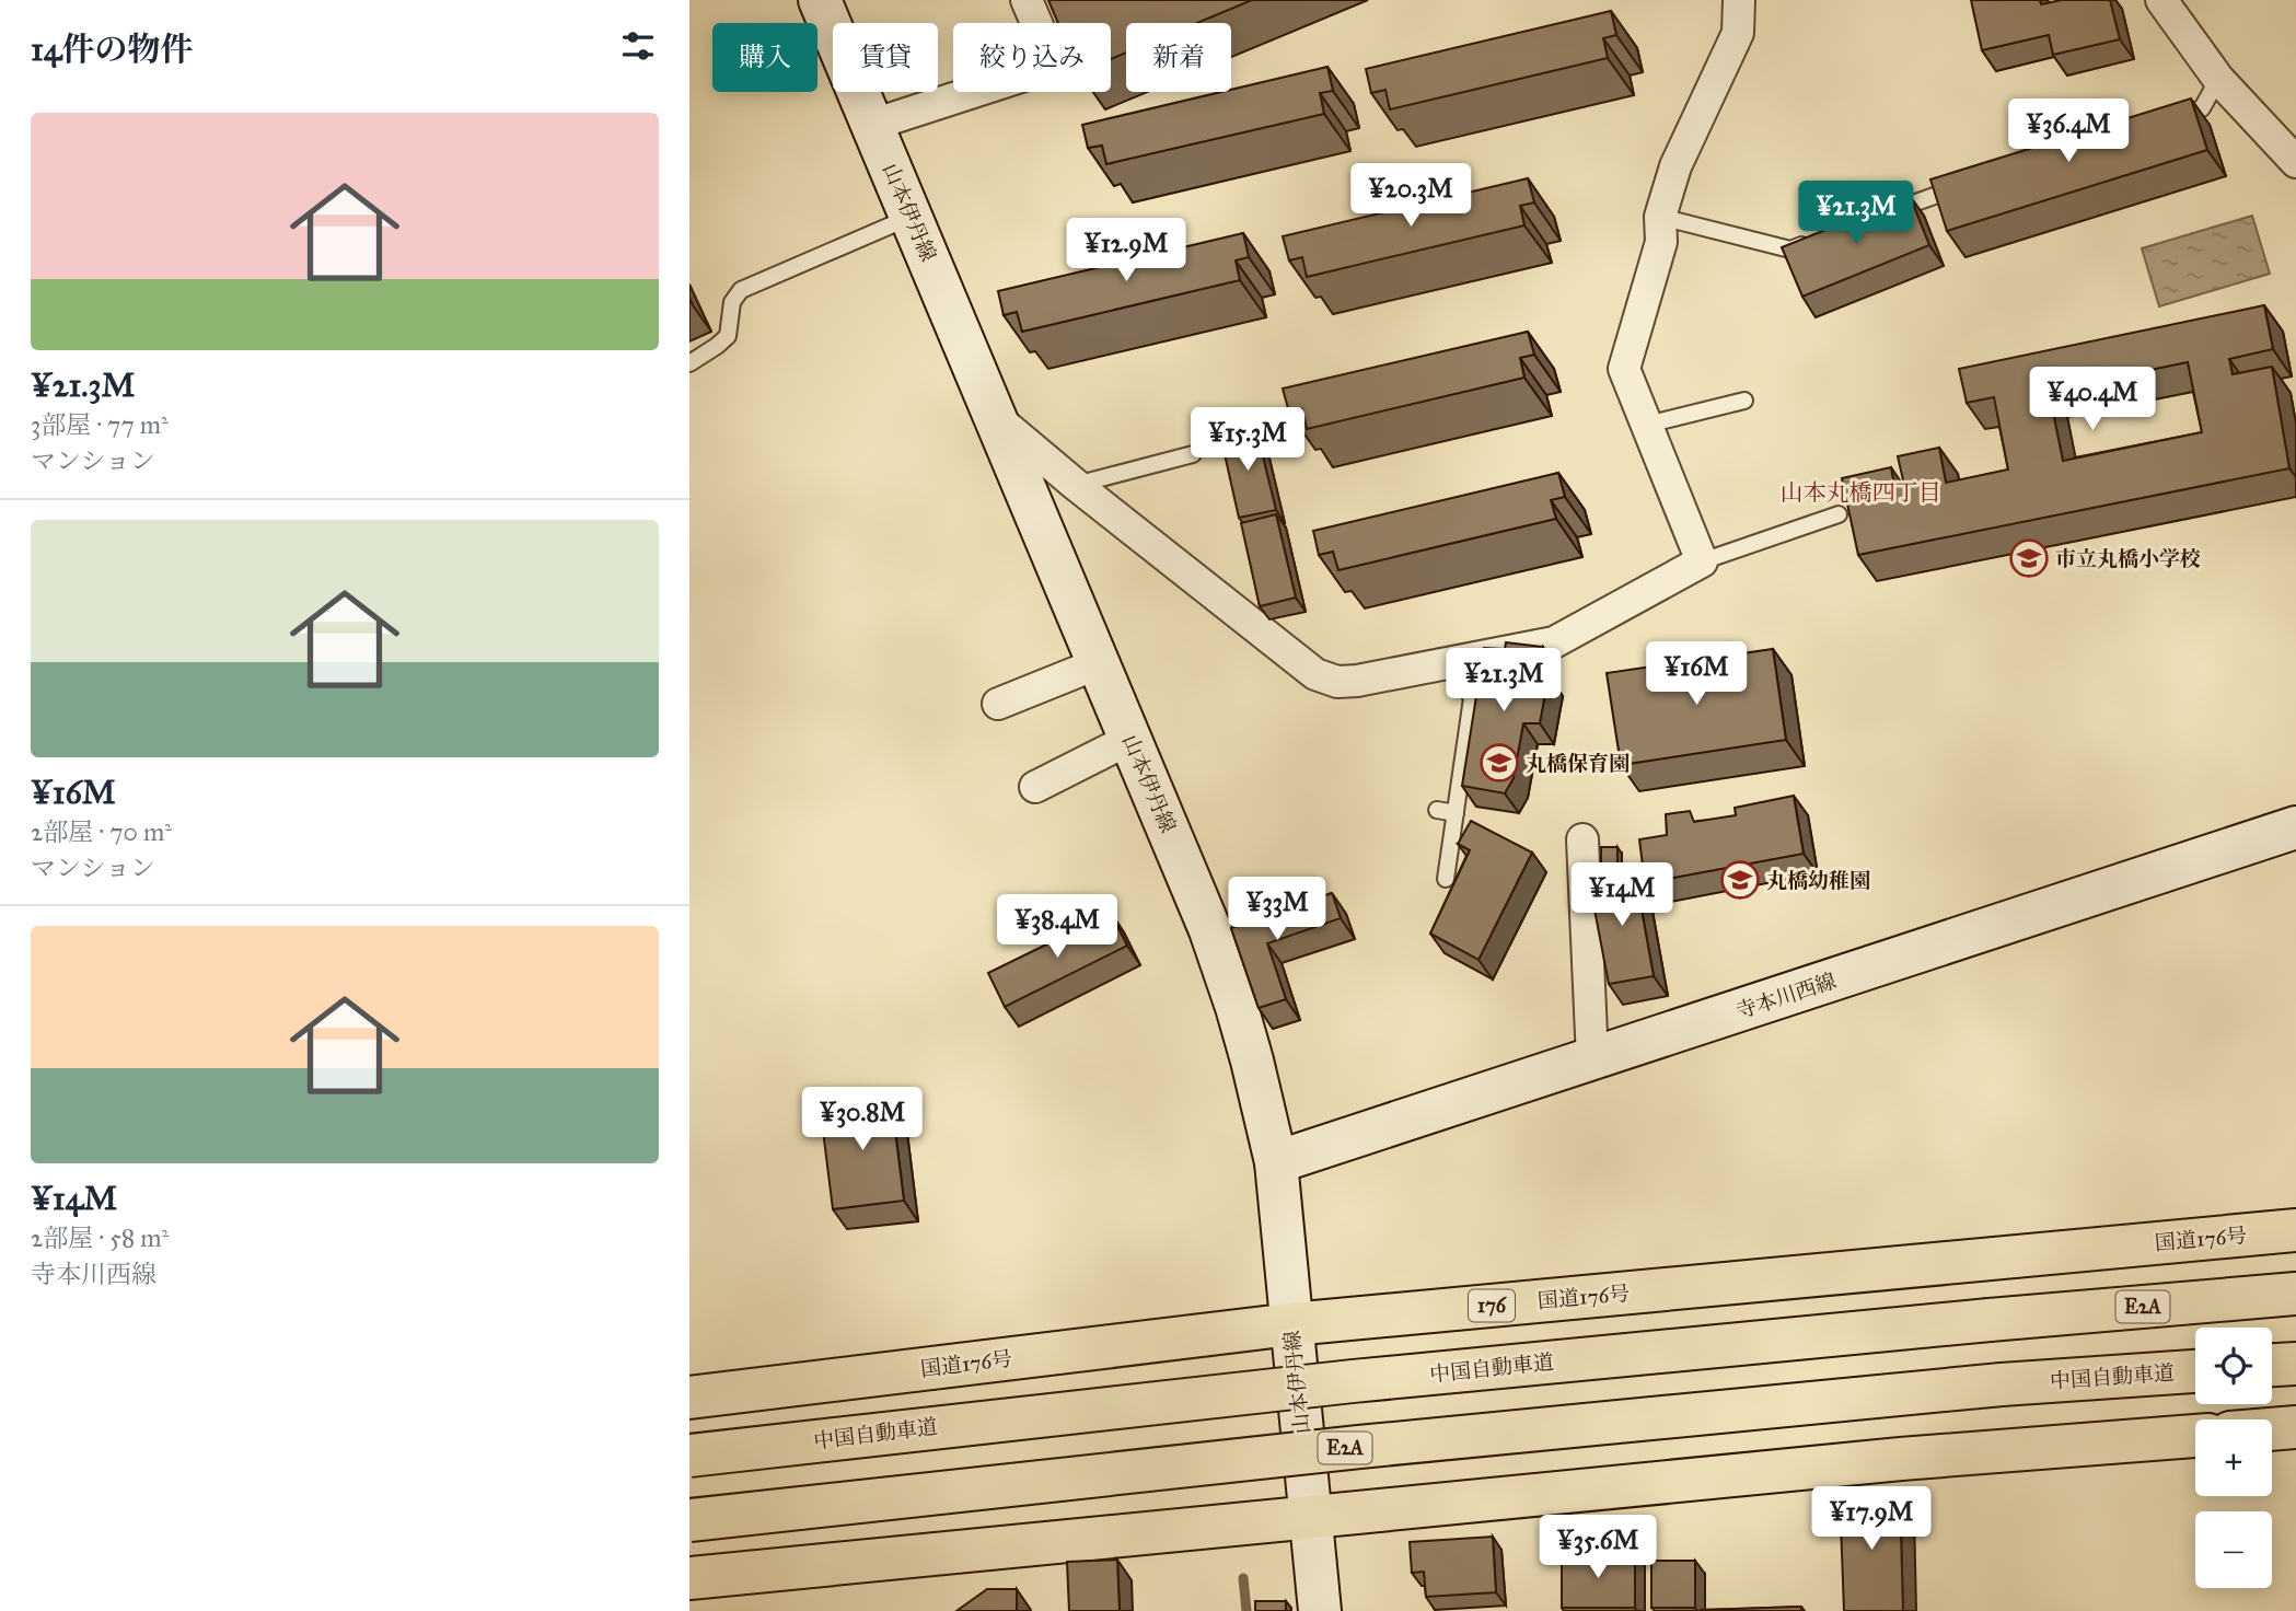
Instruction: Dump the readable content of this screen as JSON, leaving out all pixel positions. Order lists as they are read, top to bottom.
{
  "streets": {
    "highway": [
      "国道176号",
      "176",
      "E2A",
      "中国自動車道"
    ],
    "main road": ["山本伊丹線", "寺本川西線"]
  },
  "crossings": [
    ["山本伊丹線", "寺本川西線"],
    ["山本伊丹線", "国道176号"]
  ],
  "districts": ["山本丸橋四丁目"],
  "places": {
    "school or university": ["市立丸橋小学校", "丸橋保育園", "丸橋幼稚園"]
  },
  "page": {
    "heading": "14件の物件",
    "chip": [
      "購入",
      "賃貸",
      "絞り込み",
      "新着"
    ],
    "list": [
      {
        "name": "¥21.3M",
        "note": "3部屋 · 77 m² · マンション"
      },
      {
        "name": "¥16M",
        "note": "2部屋 · 70 m² · マンション"
      },
      {
        "name": "¥14M",
        "note": "2部屋 · 58 m² · 寺本川西線"
      }
    ],
    "price": [
      "¥36.4M",
      "¥20.3M",
      "¥21.3M",
      "¥12.9M",
      "¥40.4M",
      "¥15.3M",
      "¥16M",
      "¥21.3M",
      "¥14M",
      "¥33M",
      "¥38.4M",
      "¥30.8M",
      "¥17.9M",
      "¥35.6M"
    ],
    "map_buttons": ["+", "−"]
  }
}
